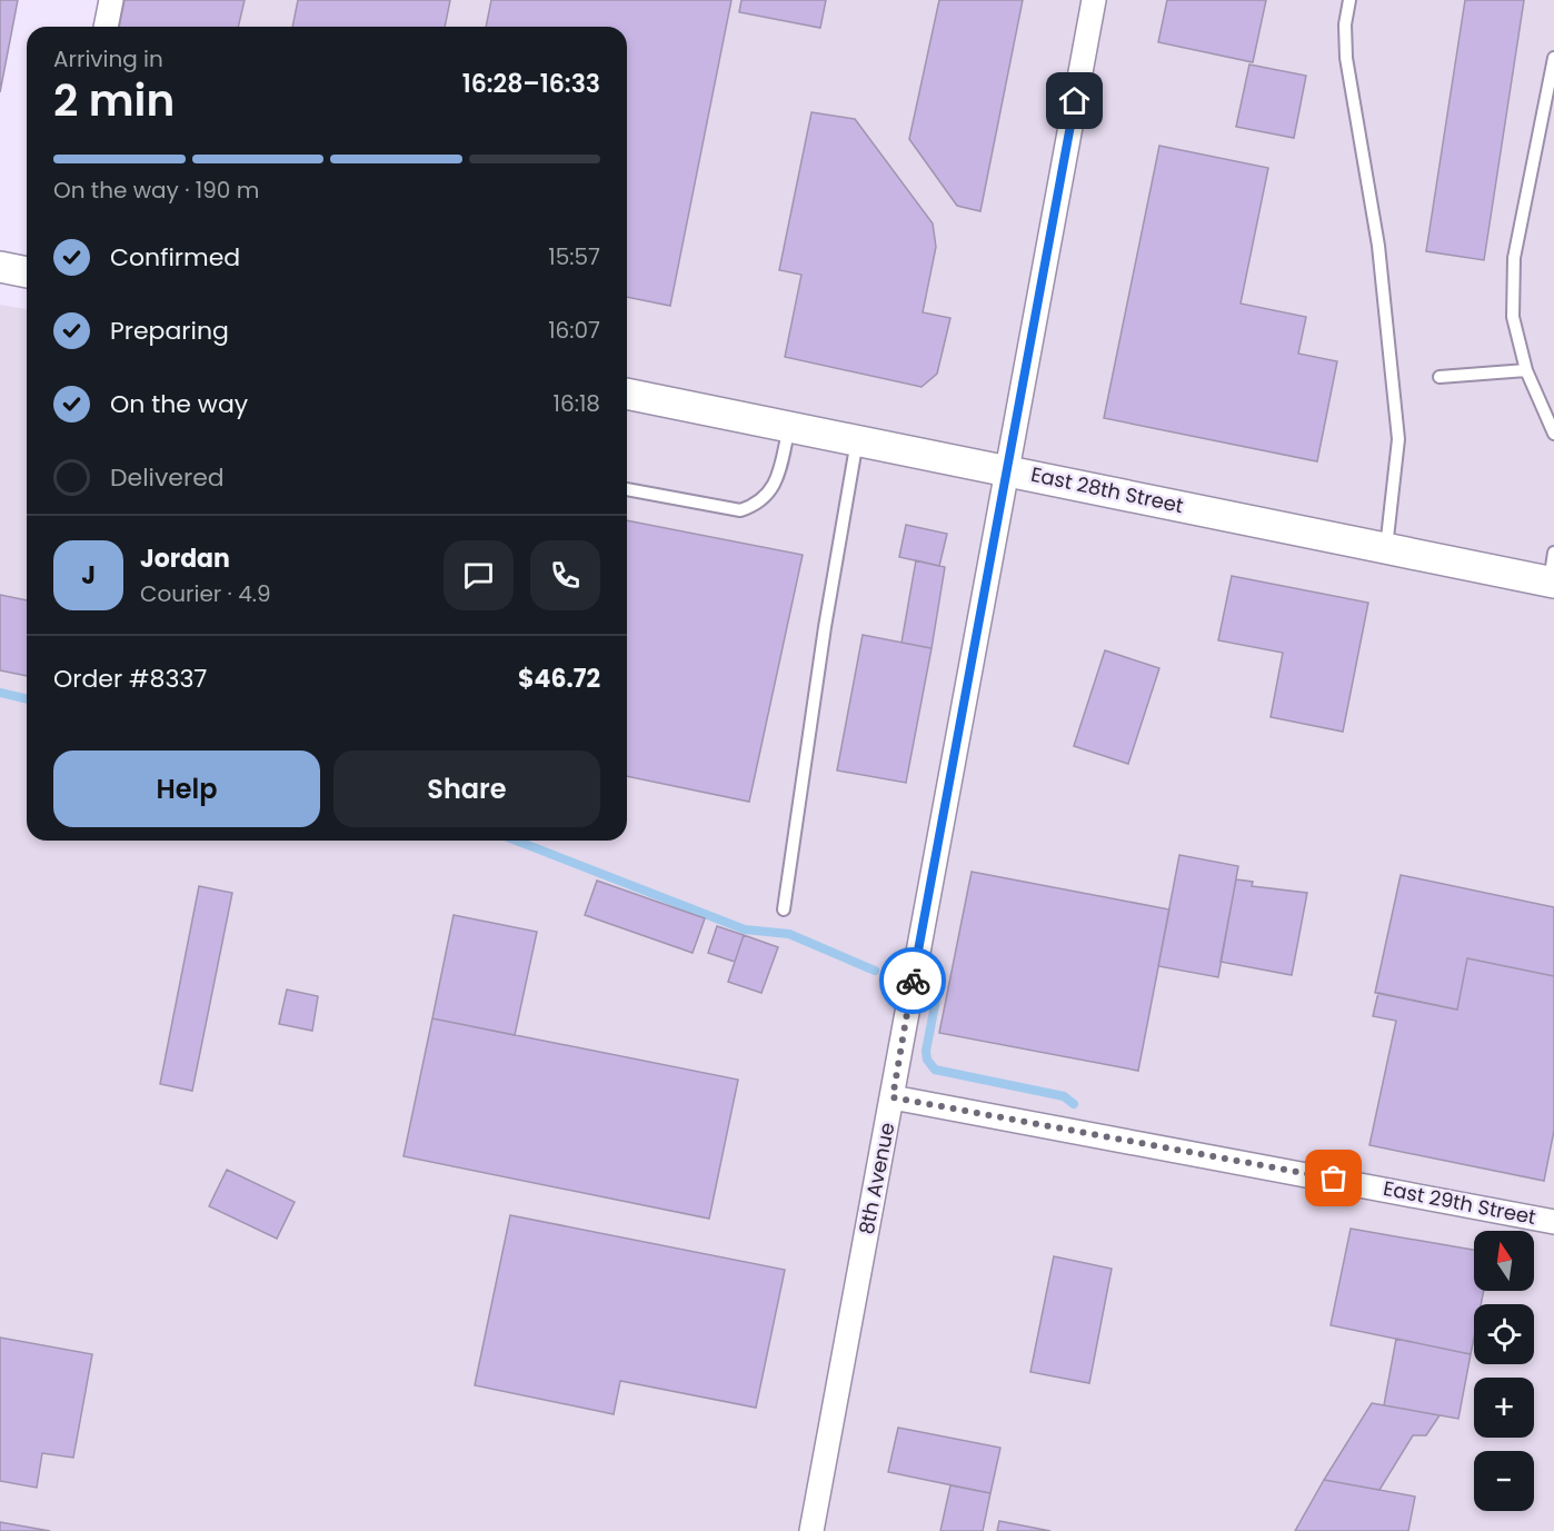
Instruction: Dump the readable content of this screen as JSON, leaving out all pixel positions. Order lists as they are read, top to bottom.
{
  "streets": {
    "street": ["East 28th Street", "8th Avenue", "East 29th Street"]
  },
  "crossings": [
    ["East 28th Street", "8th Avenue"],
    ["8th Avenue", "East 29th Street"]
  ],
  "north": "top",
  "page": {
    "heading": ["2 min", "Arriving in", "16:28–16:33"],
    "panel": [
      "Jordan",
      "Courier · 4.9",
      "Order #8337",
      "$46.72"
    ],
    "bar": "On the way · 190 m",
    "list": [
      ["Confirmed", "15:57"],
      ["Preparing", "16:07"],
      ["On the way", "16:18"],
      "Delivered"
    ],
    "round": "J",
    "buttons": ["Help", "Share"],
    "map_buttons": ["+", "−"]
  }
}
